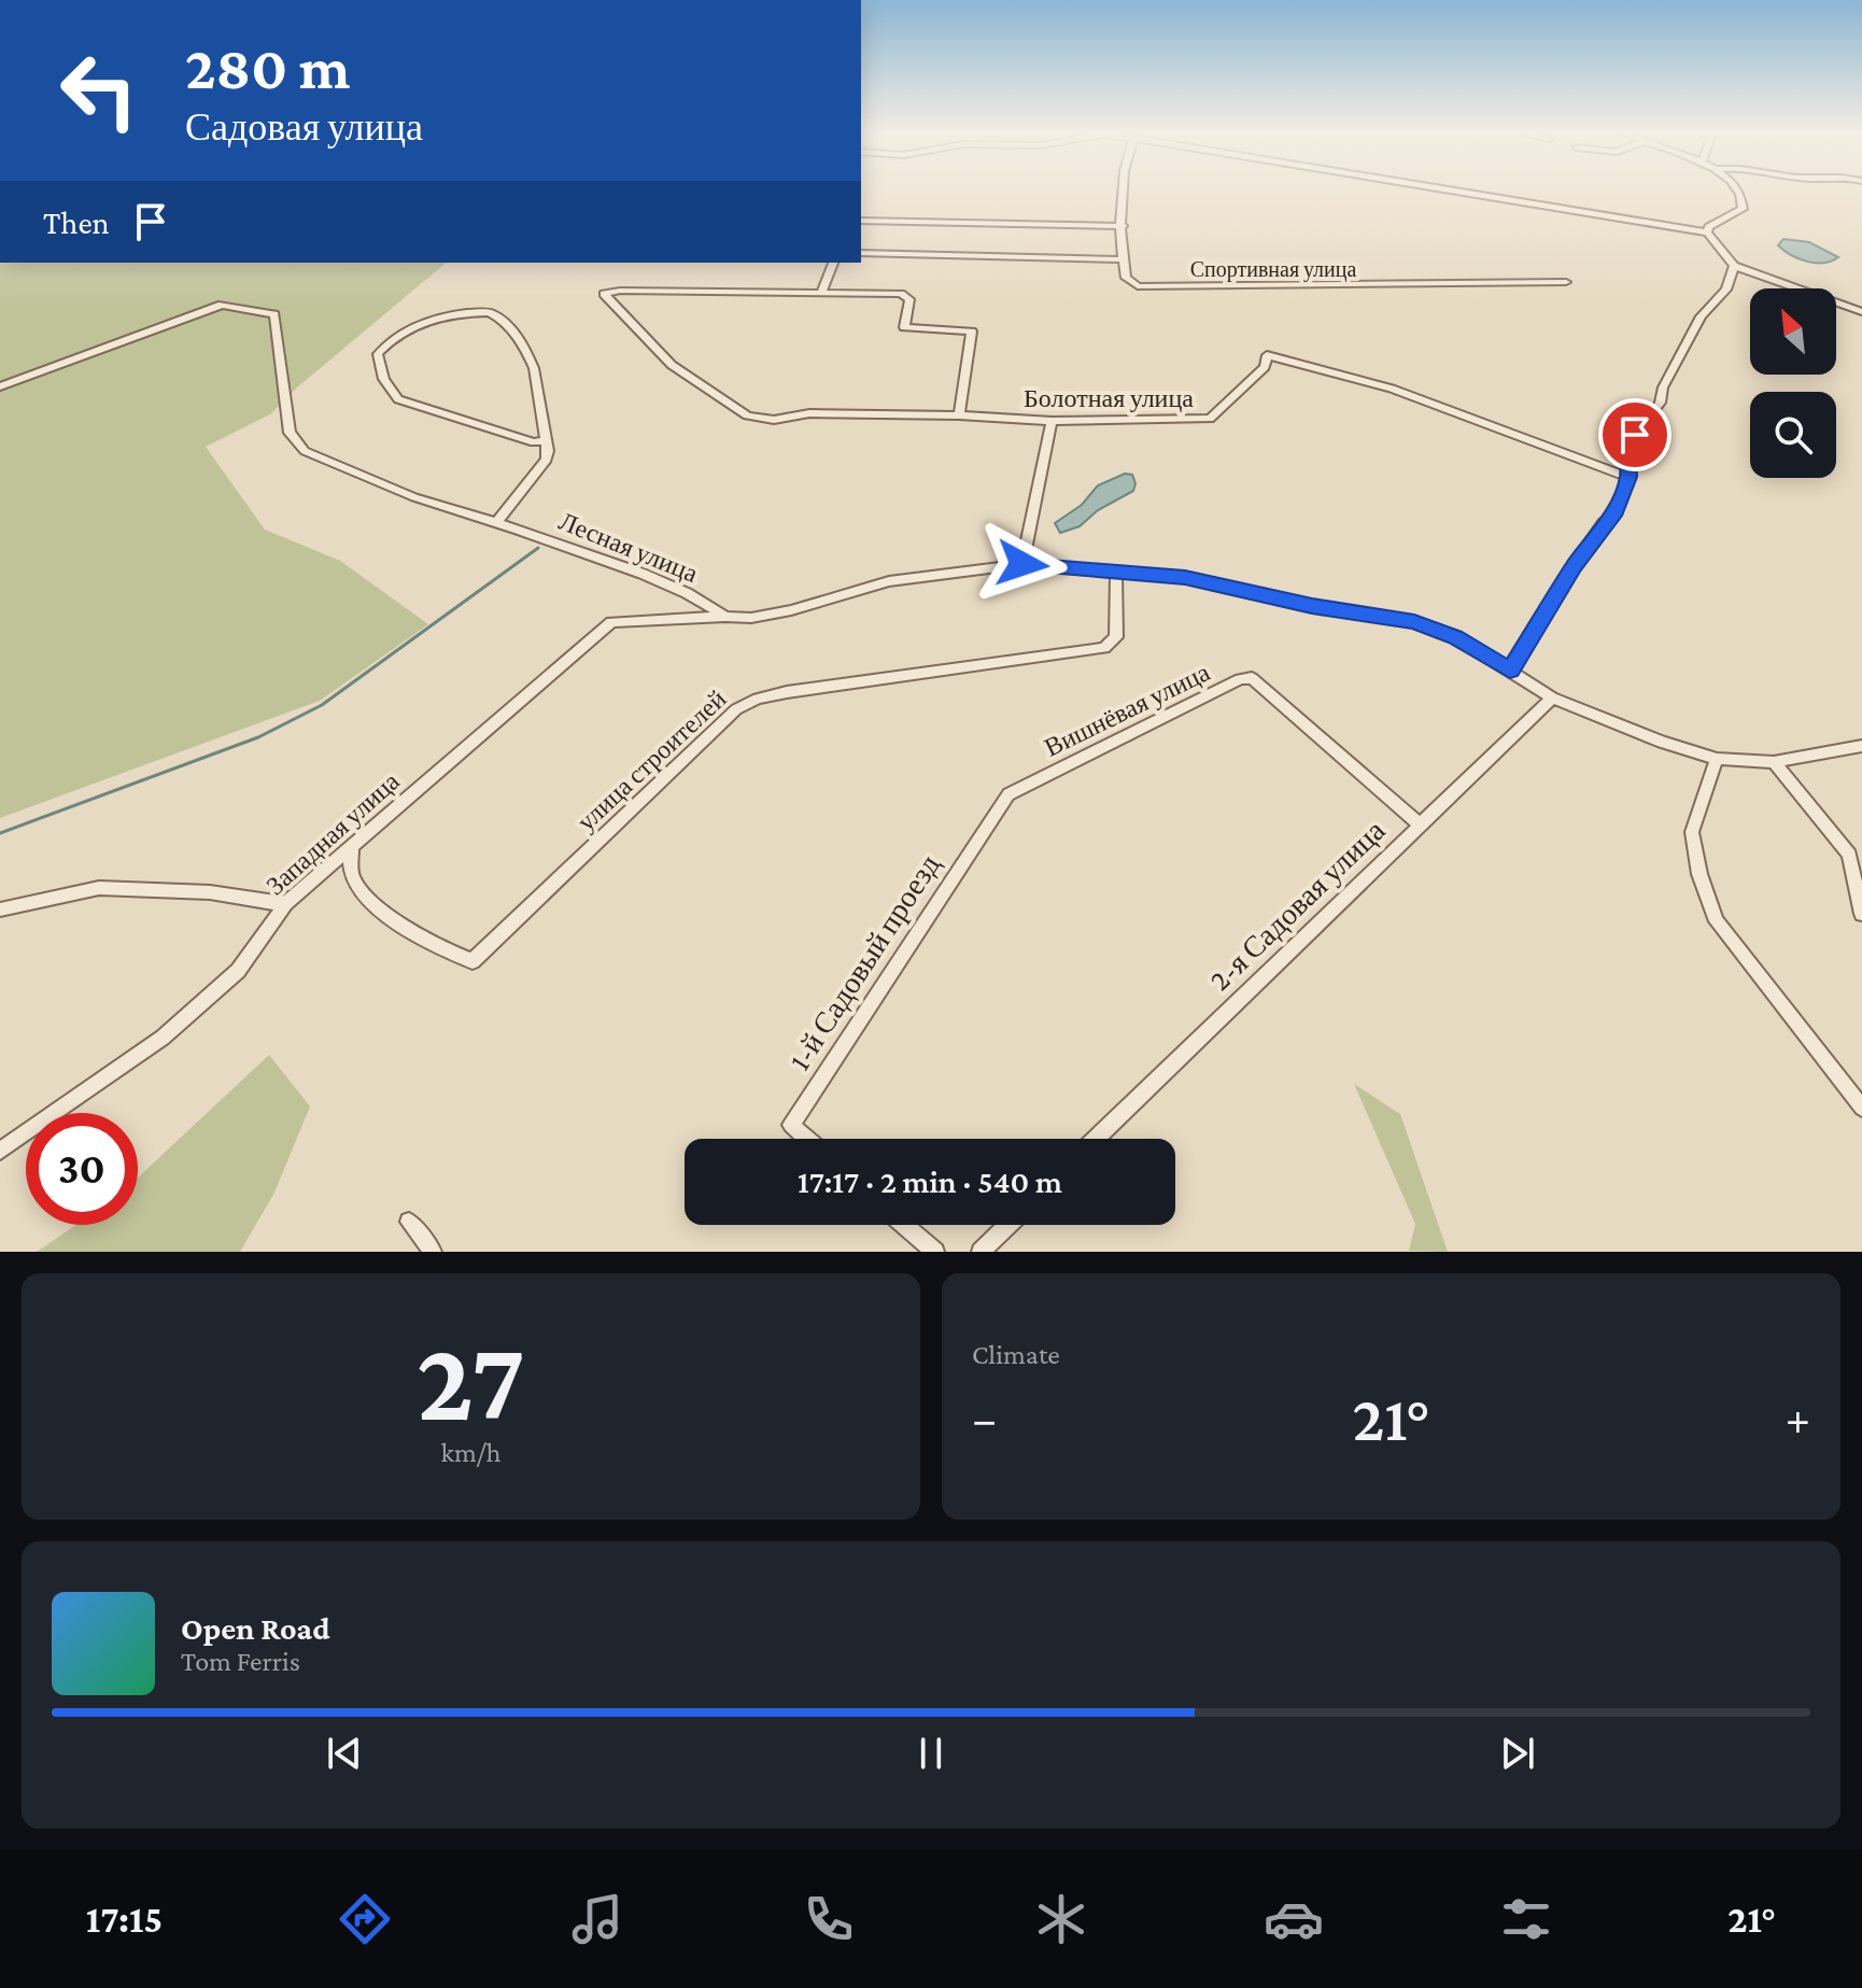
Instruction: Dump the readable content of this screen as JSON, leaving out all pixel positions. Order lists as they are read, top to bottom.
{
  "streets": {
    "street": [
      "Спортивная улица",
      "Болотная улица",
      "Лесная улица",
      "Вишнёвая улица",
      "улица строителей",
      "Западная улица",
      "2-я Садовая улица",
      "1-й Садовый проезд"
    ]
  },
  "crossings": [
    ["Лесная улица", "Западная улица"],
    ["Вишнёвая улица", "2-я Садовая улица"],
    ["Вишнёвая улица", "1-й Садовый проезд"],
    ["улица строителей", "Западная улица"]
  ],
  "north": "top left",
  "page": {
    "turn": ["280 m", "Садовая улица"],
    "then": "Then",
    "limit": "30",
    "trip": "17:17 · 2 min · 540 m",
    "tile": [
      ["27", "km/h"],
      "Climate"
    ],
    "heat": ["−", "21°", "+"],
    "song": ["Open Road", "Tom Ferris"],
    "tabs": ["17:15", "21°"]
  }
}
